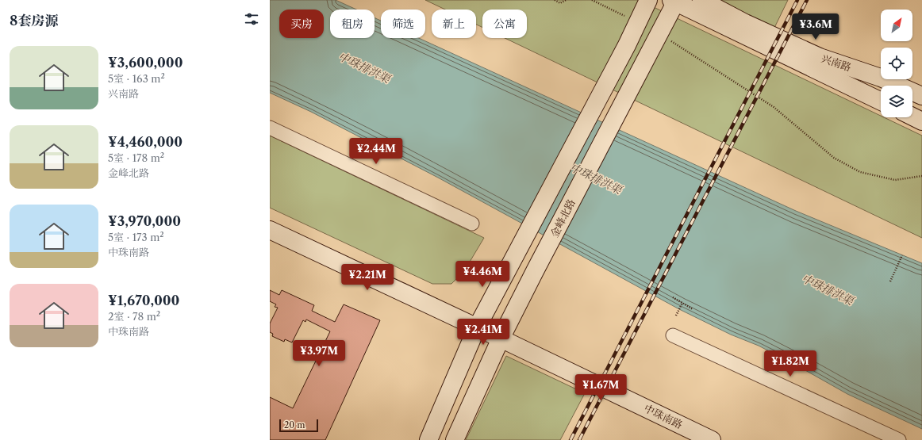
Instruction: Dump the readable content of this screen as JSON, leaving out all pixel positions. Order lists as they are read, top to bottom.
{
  "streets": {
    "main road": ["兴南路", "金峰北路", "中珠南路"]
  },
  "crossings": [
    ["兴南路", "金峰北路"],
    ["金峰北路", "中珠南路"]
  ],
  "water": ["中珠排洪渠"],
  "scale_bar": "20 m",
  "north": "top right",
  "page": {
    "heading": "8套房源",
    "chip": [
      "买房",
      "租房",
      "筛选",
      "新上",
      "公寓"
    ],
    "price": [
      "¥3.6M",
      "¥2.44M",
      "¥4.46M",
      "¥2.21M",
      "¥2.41M",
      "¥3.97M",
      "¥1.82M",
      "¥1.67M"
    ],
    "list": [
      {
        "name": "¥3,600,000",
        "note": "5室 · 163 m² · 兴南路"
      },
      {
        "name": "¥4,460,000",
        "note": "5室 · 178 m² · 金峰北路"
      },
      {
        "name": "¥3,970,000",
        "note": "5室 · 173 m² · 中珠南路"
      },
      {
        "name": "¥1,670,000",
        "note": "2室 · 78 m² · 中珠南路"
      }
    ],
    "scale": "20 m"
  }
}
